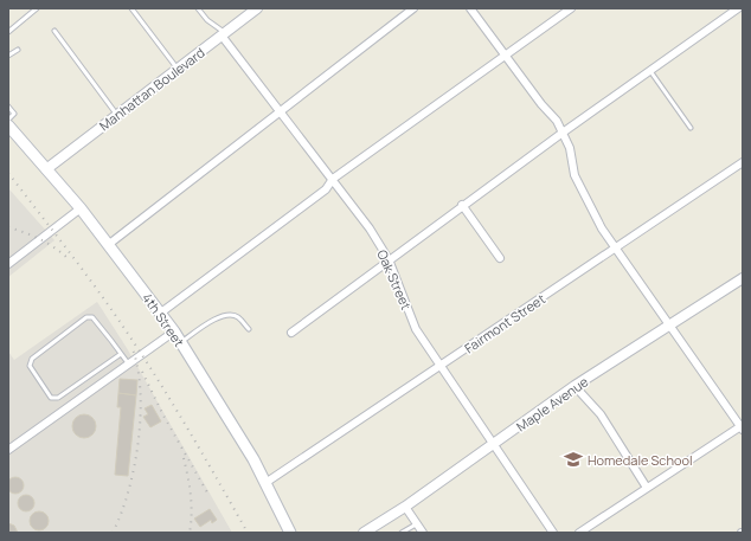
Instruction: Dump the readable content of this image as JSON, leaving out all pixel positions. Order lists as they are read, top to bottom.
{
  "streets": {
    "main road": ["4th Street"],
    "street": [
      "Manhattan Boulevard",
      "Oak Street",
      "Fairmont Street",
      "Maple Avenue"
    ]
  },
  "crossings": [
    ["Manhattan Boulevard", "Oak Street"],
    ["Manhattan Boulevard", "4th Street"],
    ["Oak Street", "Fairmont Street"],
    ["Oak Street", "Maple Avenue"],
    ["4th Street", "Fairmont Street"]
  ],
  "places": {
    "school or university": ["Homedale School"]
  }
}
